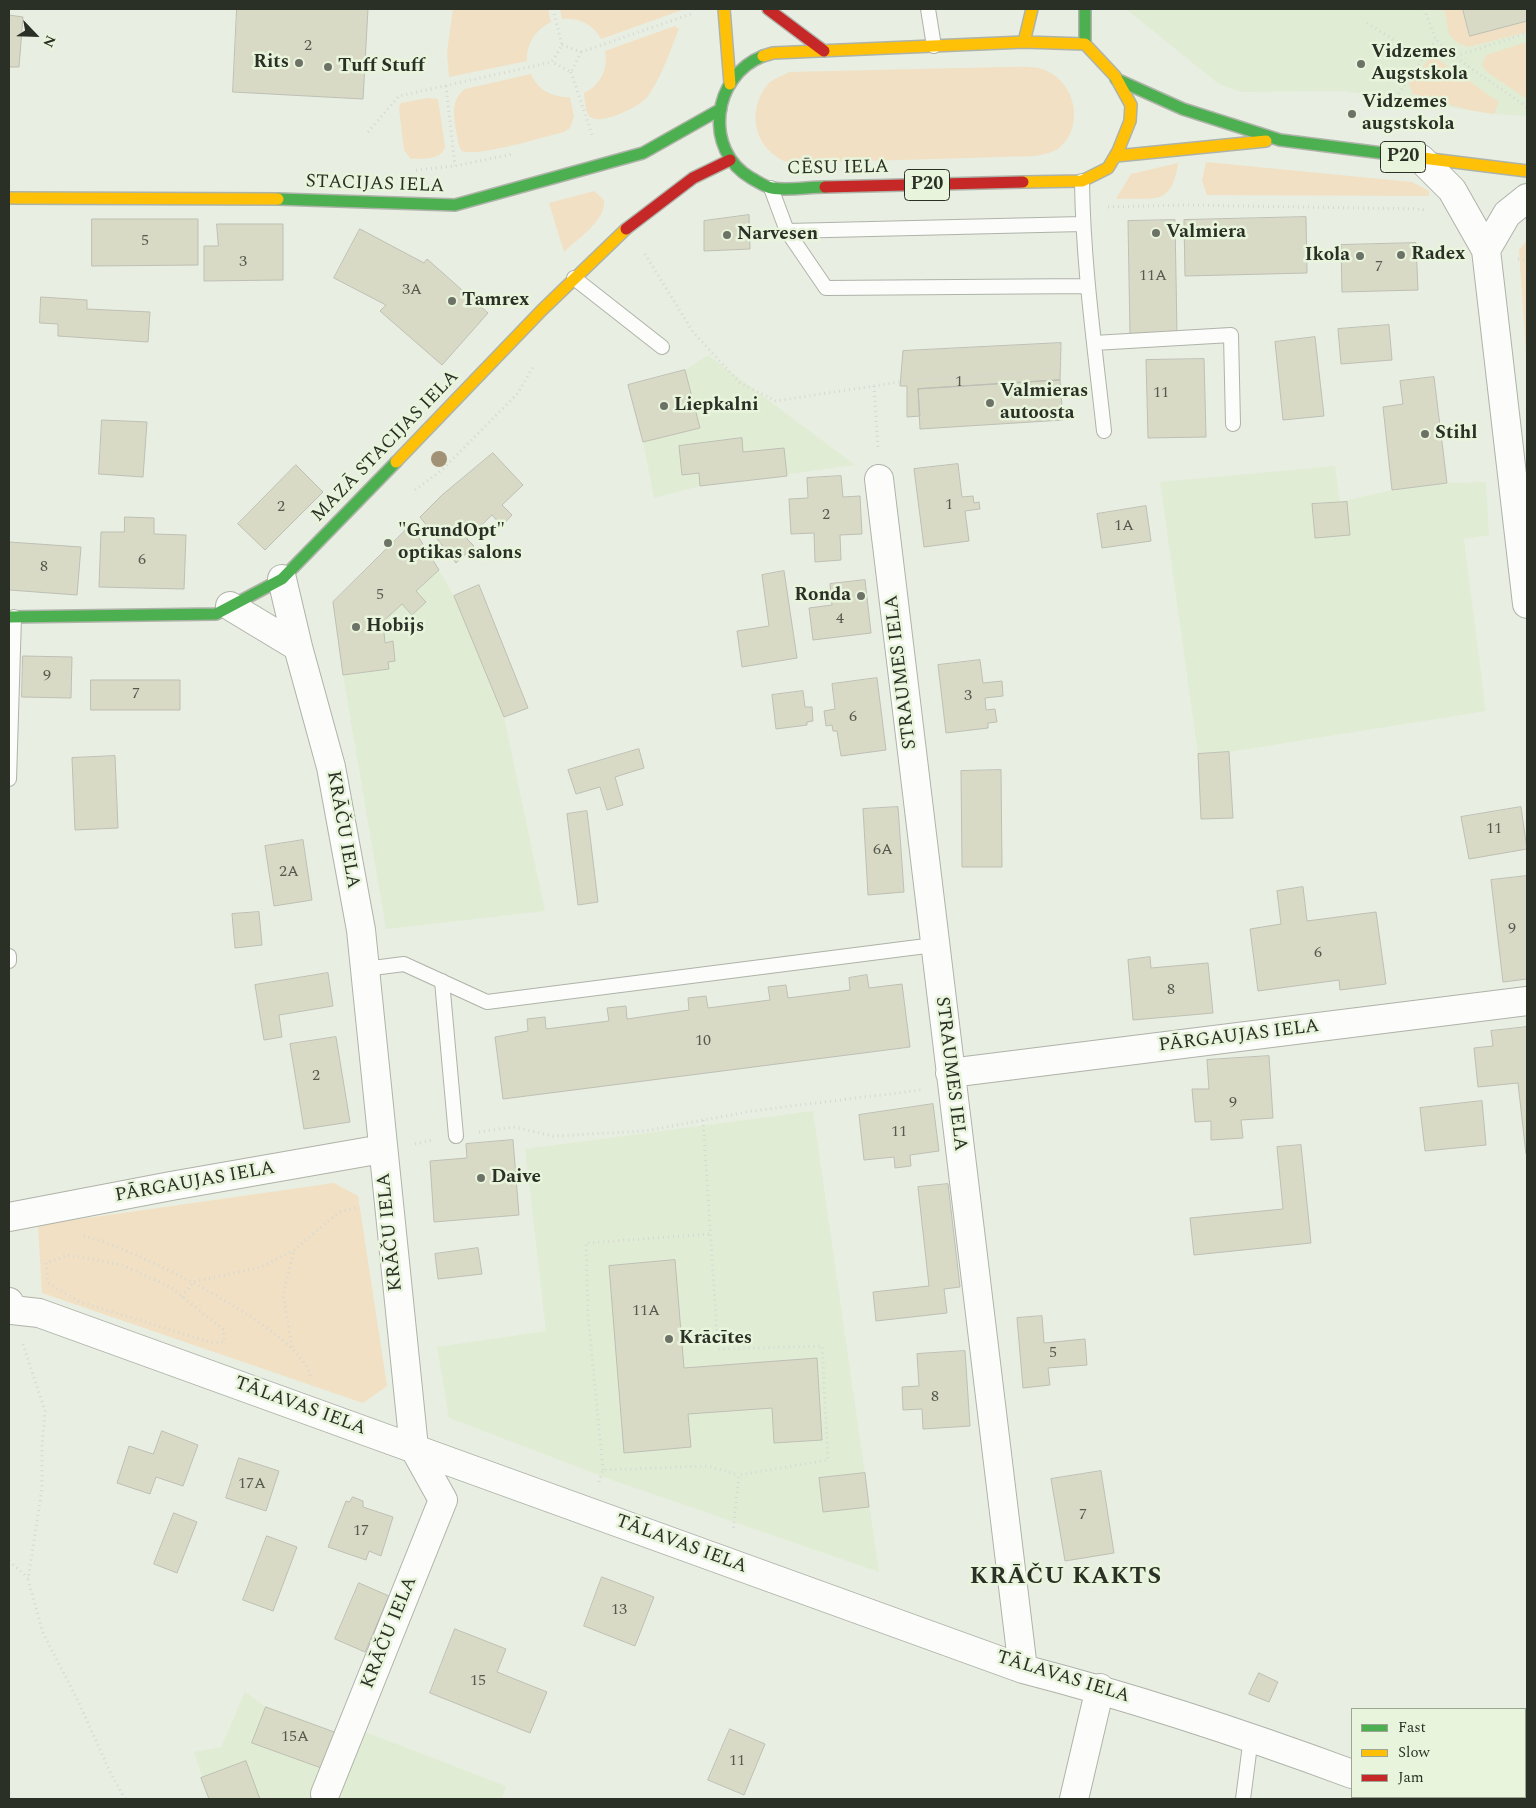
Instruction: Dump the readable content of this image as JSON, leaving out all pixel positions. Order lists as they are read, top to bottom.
{
  "streets": {
    "main road": [
      "P20",
      "CĒSU IELA",
      "STACIJAS IELA",
      "MAZĀ STACIJAS IELA"
    ],
    "street": [
      "STRAUMES IELA",
      "KRĀČU IELA",
      "PĀRGAUJAS IELA",
      "TĀLAVAS IELA"
    ]
  },
  "crossings": [
    ["CĒSU IELA", "STACIJAS IELA"],
    ["CĒSU IELA", "MAZĀ STACIJAS IELA"],
    ["MAZĀ STACIJAS IELA", "KRĀČU IELA"],
    ["STRAUMES IELA", "PĀRGAUJAS IELA"],
    ["STRAUMES IELA", "TĀLAVAS IELA"],
    ["KRĀČU IELA", "PĀRGAUJAS IELA"],
    ["KRĀČU IELA", "TĀLAVAS IELA"]
  ],
  "districts": ["KRĀČU KAKTS"],
  "places": [
    "Rits",
    "Vidzemes Augstskola",
    "Tuff Stuff",
    "Vidzemes augstskola",
    "Valmiera",
    "Narvesen",
    "Radex",
    "Ikola",
    "Tamrex",
    "Valmieras autoosta",
    "Liepkalni",
    "Stihl",
    "\"GrundOpt\" optikas salons",
    "Ronda",
    "Hobijs",
    "Daive",
    "Krācītes"
  ],
  "house_numbers": [
    "2",
    "5",
    "3",
    "7",
    "11A",
    "3A",
    "1",
    "11",
    "1",
    "2",
    "2",
    "1A",
    "6",
    "8",
    "5",
    "4",
    "9",
    "7",
    "3",
    "6",
    "11",
    "6A",
    "2A",
    "9",
    "6",
    "8",
    "10",
    "2",
    "9",
    "11",
    "11A",
    "5",
    "8",
    "17A",
    "7",
    "17",
    "13",
    "15",
    "15A",
    "11"
  ],
  "legend": ["Fast", "Slow", "Jam"],
  "north": "bottom right"
}
